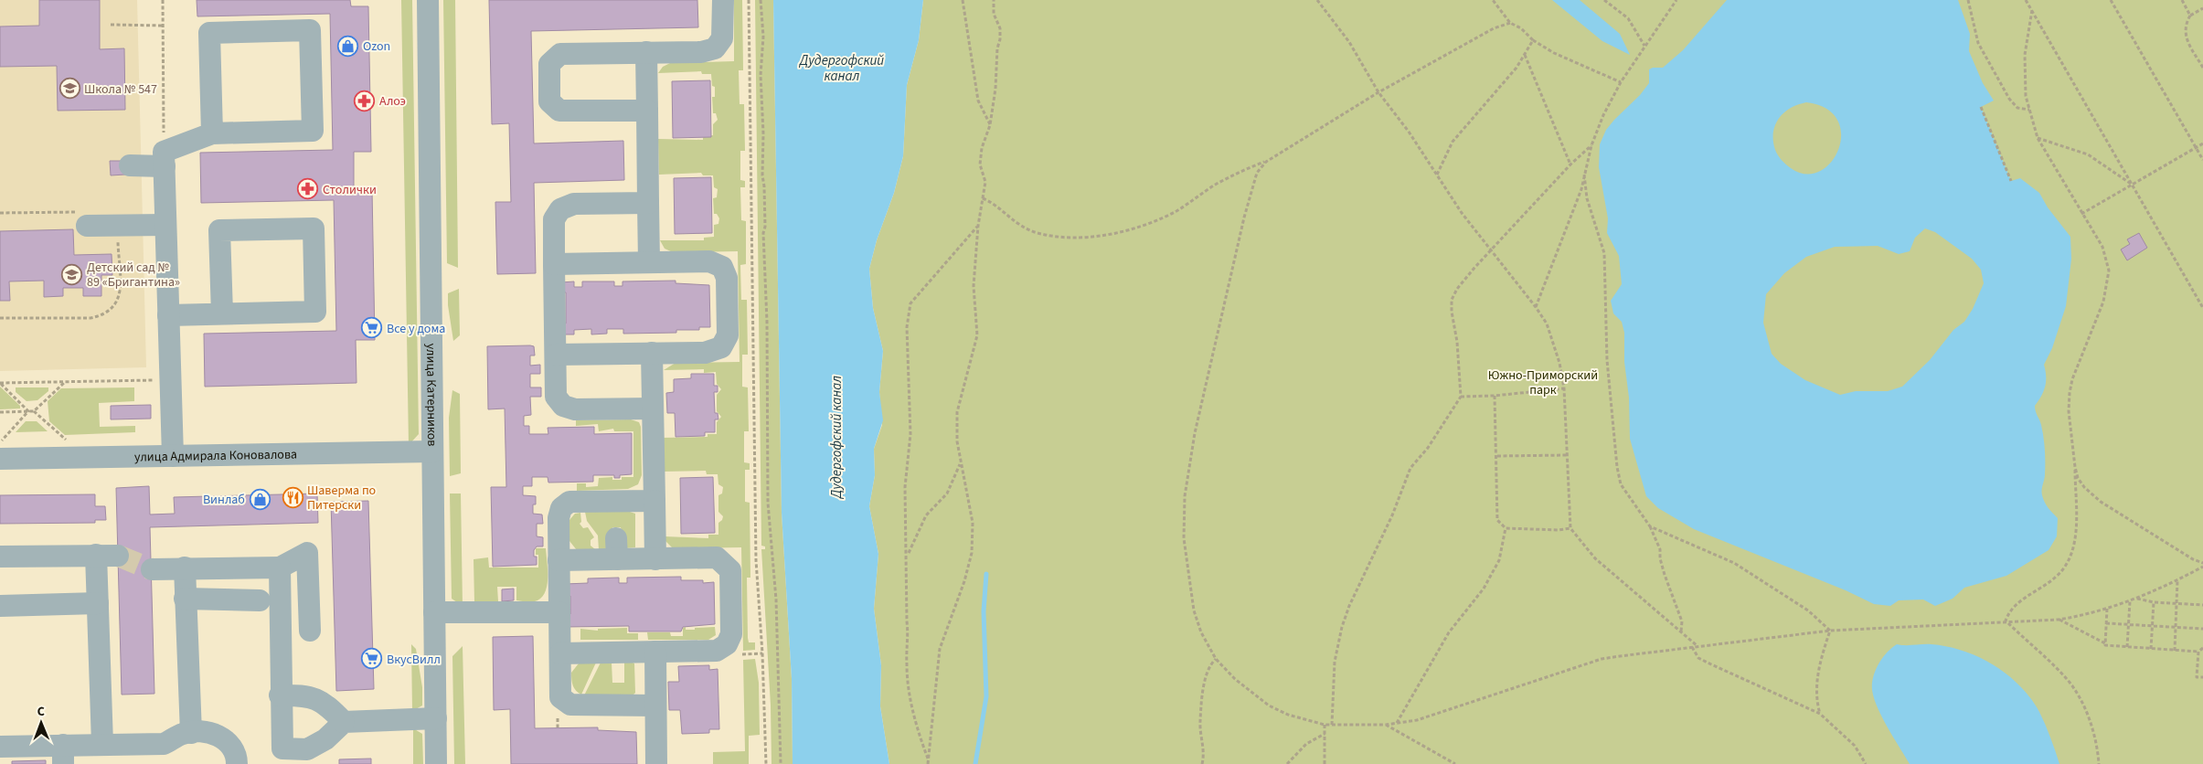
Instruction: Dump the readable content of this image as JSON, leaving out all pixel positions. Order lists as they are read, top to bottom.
{
  "streets": {
    "street": ["улица Катерников", "улица Адмирала Коновалова"]
  },
  "crossings": [
    ["улица Катерников", "улица Адмирала Коновалова"]
  ],
  "water": ["Дудергофский канал"],
  "parks": ["Южно-Приморский парк"],
  "places": {
    "shop": ["Ozon", "Винлаб"],
    "school or university": ["Школа № 547", "Детский сад № 89 «Бригантина»"],
    "pharmacy": ["Алоэ", "Столички"],
    "supermarket": ["Все у дома", "ВкусВилл"],
    "restaurant": ["Шаверма по Питерски"]
  },
  "north": "top"
}
